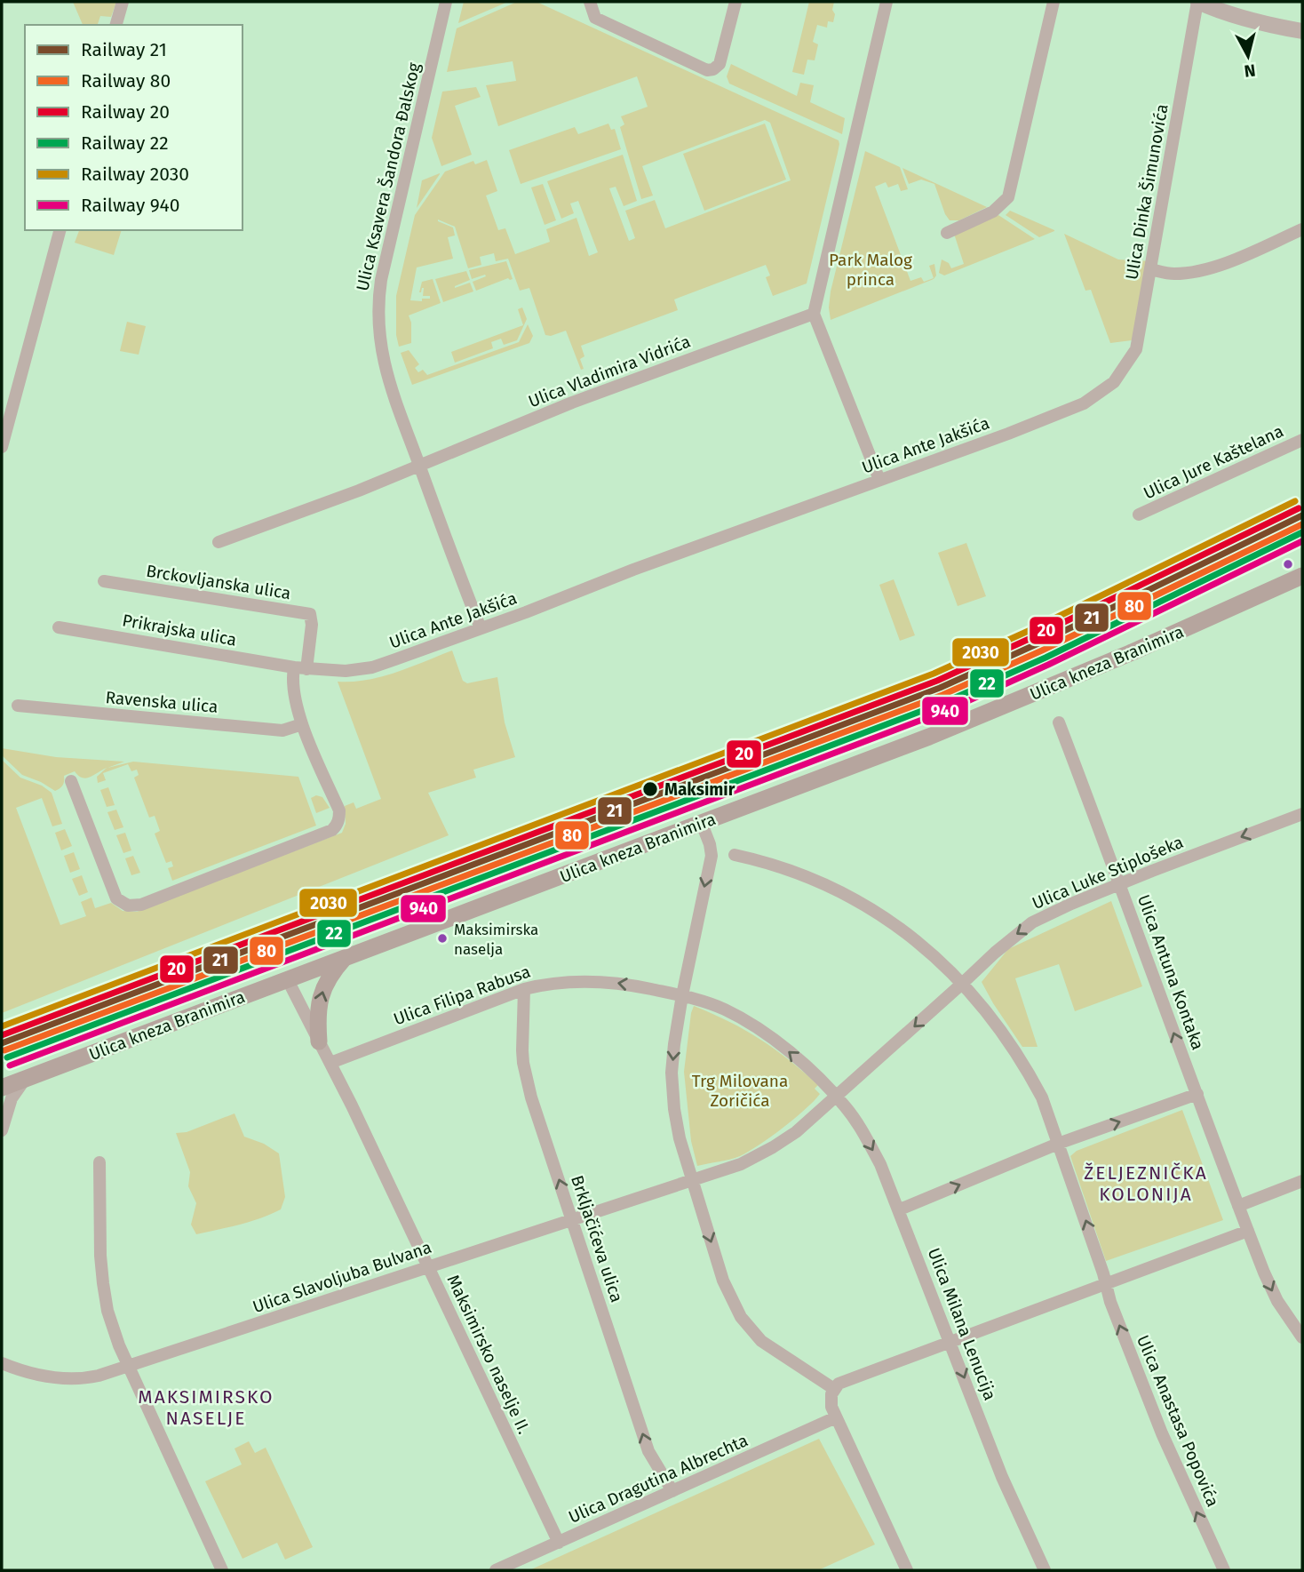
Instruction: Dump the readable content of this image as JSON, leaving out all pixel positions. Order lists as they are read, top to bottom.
{
  "streets": {
    "main road": ["Ulica kneza Branimira"],
    "street": [
      "Ulica Ksavera Šandora Đalskog",
      "Ulica Dinka Šimunovića",
      "Ulica Vladimira Vidrića",
      "Ulica Ante Jakšića",
      "Ulica Jure Kaštelana",
      "Brckovljanska ulica",
      "Prikrajska ulica",
      "Ravenska ulica",
      "Ulica Luke Stiplošeka",
      "Ulica Antuna Kontaka",
      "Ulica Filipa Rabusa",
      "Brkljačićeva ulica",
      "Ulica Slavoljuba Bulvana",
      "Ulica Milana Lenucija",
      "Maksimirsko naselje II.",
      "Ulica Anastasa Popovića",
      "Ulica Dragutina Albrechta"
    ]
  },
  "crossings": [
    ["Ulica Ksavera Šandora Đalskog", "Ulica Vladimira Vidrića"],
    ["Ulica Ksavera Šandora Đalskog", "Ulica Ante Jakšića"],
    ["Ulica Dinka Šimunovića", "Ulica Ante Jakšića"],
    ["Ulica Ante Jakšića", "Brckovljanska ulica"],
    ["Ulica Ante Jakšića", "Prikrajska ulica"],
    ["Brckovljanska ulica", "Prikrajska ulica"],
    ["Ulica kneza Branimira", "Maksimirsko naselje II."],
    ["Ulica Luke Stiplošeka", "Ulica Antuna Kontaka"],
    ["Ulica Luke Stiplošeka", "Ulica Milana Lenucija"],
    ["Ulica Luke Stiplošeka", "Ulica Anastasa Popovića"],
    ["Ulica Filipa Rabusa", "Brkljačićeva ulica"],
    ["Ulica Filipa Rabusa", "Maksimirsko naselje II."],
    ["Brkljačićeva ulica", "Ulica Slavoljuba Bulvana"],
    ["Brkljačićeva ulica", "Ulica Dragutina Albrechta"],
    ["Ulica Slavoljuba Bulvana", "Maksimirsko naselje II."],
    ["Maksimirsko naselje II.", "Ulica Dragutina Albrechta"]
  ],
  "one_way": [
    "Ulica Luke Stiplošeka",
    "Ulica Filipa Rabusa",
    "Brkljačićeva ulica",
    "Ulica Milana Lenucija",
    "Ulica Anastasa Popovića"
  ],
  "districts": ["ŽELJEZNIČKA KOLONIJA", "MAKSIMIRSKO NASELJE"],
  "parks": ["Park Malog princa", "Trg Milovana Zoričića"],
  "places": ["Maksimir", "Maksimirska naselja"],
  "lines": [
    "rail line 2030",
    "rail line 20",
    "rail line 21",
    "rail line 80",
    "rail line 22",
    "rail line 940"
  ],
  "legend": [
    "Railway 21",
    "Railway 80",
    "Railway 20",
    "Railway 22",
    "Railway 2030",
    "Railway 940"
  ],
  "north": "bottom"
}
